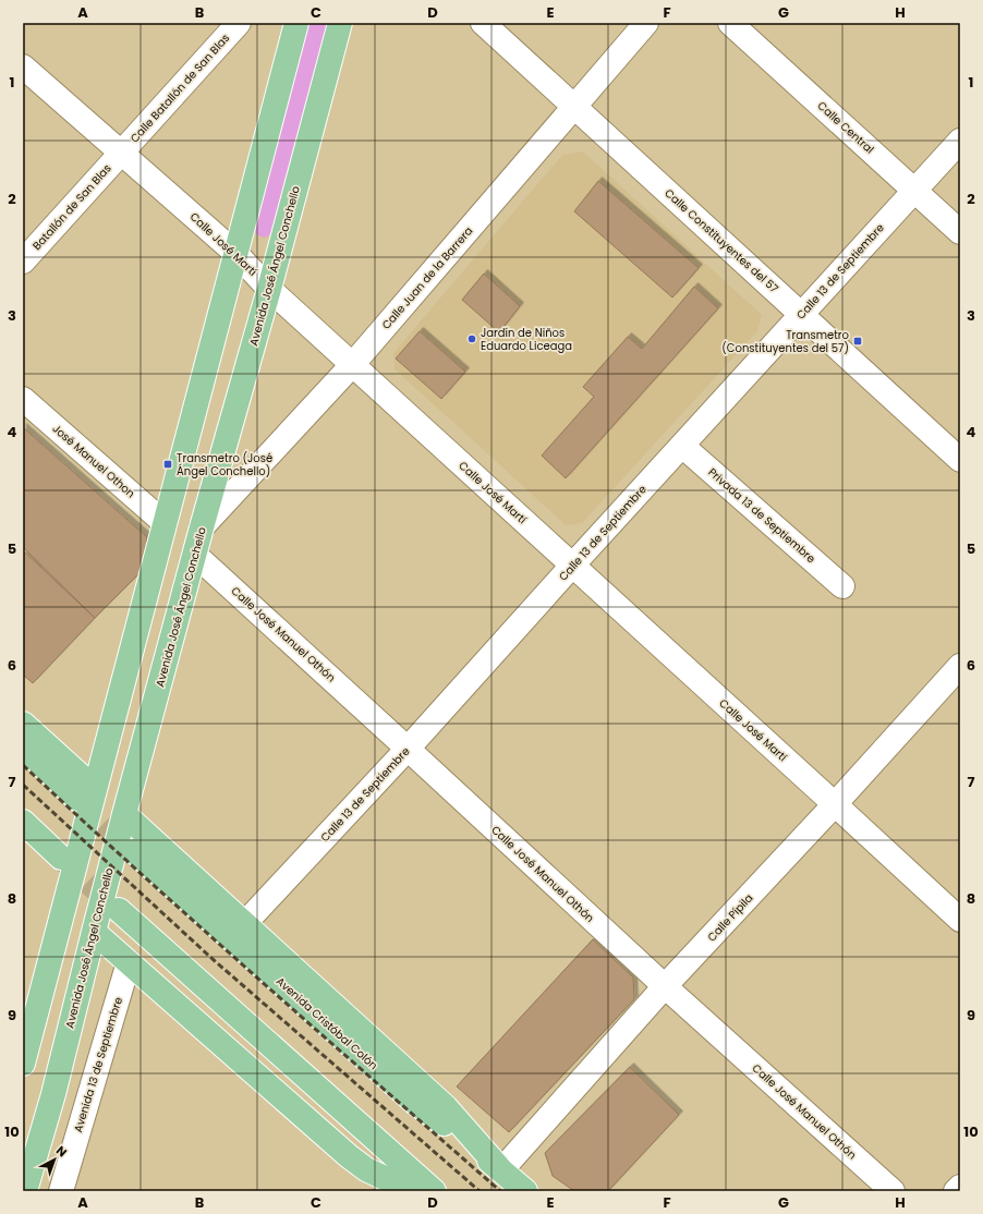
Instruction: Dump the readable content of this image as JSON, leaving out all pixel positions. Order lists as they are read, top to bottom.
{
  "streets": {
    "main road": ["Avenida José Ángel Conchello", "Avenida Cristóbal Colón"],
    "street": [
      "Calle Batallón de San Blas",
      "Calle Central",
      "Batallón de San Blas",
      "Calle Constituyentes del 57",
      "Calle José Martí",
      "Calle 13 de Septiembre",
      "Calle Juan de la Barrera",
      "José Manuel Othon",
      "Privada 13 de Septiembre",
      "Calle José Manuel Othón",
      "Calle Pípila",
      "Avenida 13 de Septiembre"
    ]
  },
  "crossings": [
    ["Calle Batallón de San Blas", "Batallón de San Blas"],
    ["Calle Batallón de San Blas", "Calle José Martí"],
    ["Calle Central", "Calle 13 de Septiembre"],
    ["Batallón de San Blas", "Calle José Martí"],
    ["Calle Constituyentes del 57", "Calle 13 de Septiembre"],
    ["Calle Constituyentes del 57", "Calle Juan de la Barrera"],
    ["Calle José Martí", "Avenida José Ángel Conchello"],
    ["Calle José Martí", "Calle 13 de Septiembre"],
    ["Calle José Martí", "Calle Juan de la Barrera"],
    ["Calle José Martí", "Calle Pípila"],
    ["Avenida José Ángel Conchello", "Calle Juan de la Barrera"],
    ["Avenida José Ángel Conchello", "Calle José Manuel Othón"],
    ["Calle 13 de Septiembre", "Privada 13 de Septiembre"],
    ["Calle 13 de Septiembre", "Calle José Manuel Othón"],
    ["Calle José Manuel Othón", "Calle Pípila"],
    ["Calle Pípila", "Avenida Cristóbal Colón"]
  ],
  "places": {
    "other": ["Jardín de Niños Eduardo Liceaga"],
    "transit": ["Transmetro (Constituyentes del 57)", "Transmetro (José Ángel Conchello)"]
  },
  "north": "top right",
  "grid": {
    "columns": [
      "A",
      "B",
      "C",
      "D",
      "E",
      "F",
      "G",
      "H"
    ],
    "rows": [
      "1",
      "2",
      "3",
      "4",
      "5",
      "6",
      "7",
      "8",
      "9",
      "10"
    ]
  }
}
